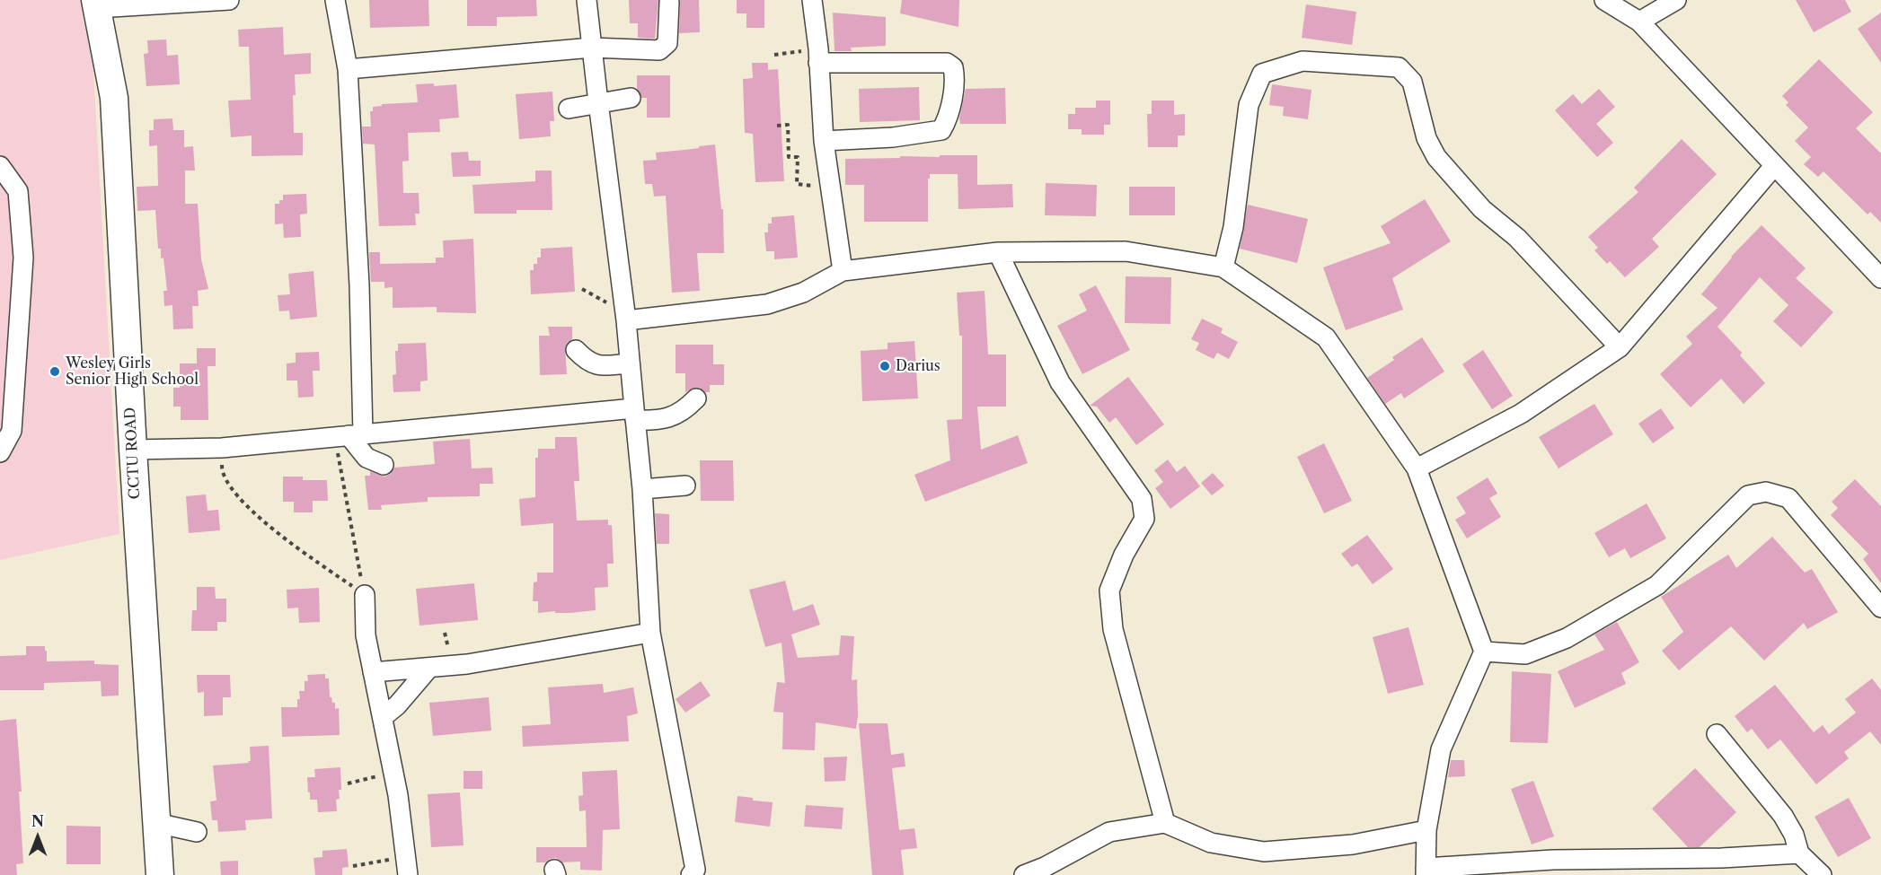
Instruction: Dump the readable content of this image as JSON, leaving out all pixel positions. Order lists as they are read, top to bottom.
{
  "streets": {
    "street": ["CCTU ROAD"]
  },
  "places": ["Darius", "Wesley Girls Senior High School"],
  "north": "top"
}
